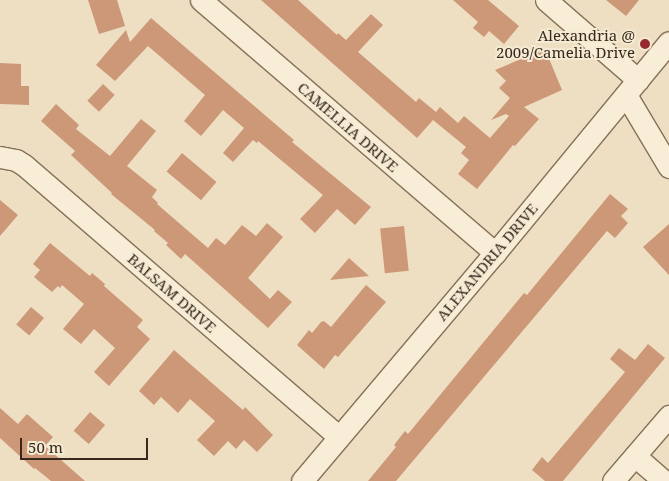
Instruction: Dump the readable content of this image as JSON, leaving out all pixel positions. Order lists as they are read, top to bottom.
{
  "streets": {
    "street": ["CAMELLIA DRIVE", "ALEXANDRIA DRIVE", "BALSAM DRIVE"]
  },
  "crossings": [
    ["CAMELLIA DRIVE", "ALEXANDRIA DRIVE"],
    ["ALEXANDRIA DRIVE", "BALSAM DRIVE"]
  ],
  "places": ["Alexandria @ 2009/Camelia Drive"],
  "scale_bar": "50 m"
}
